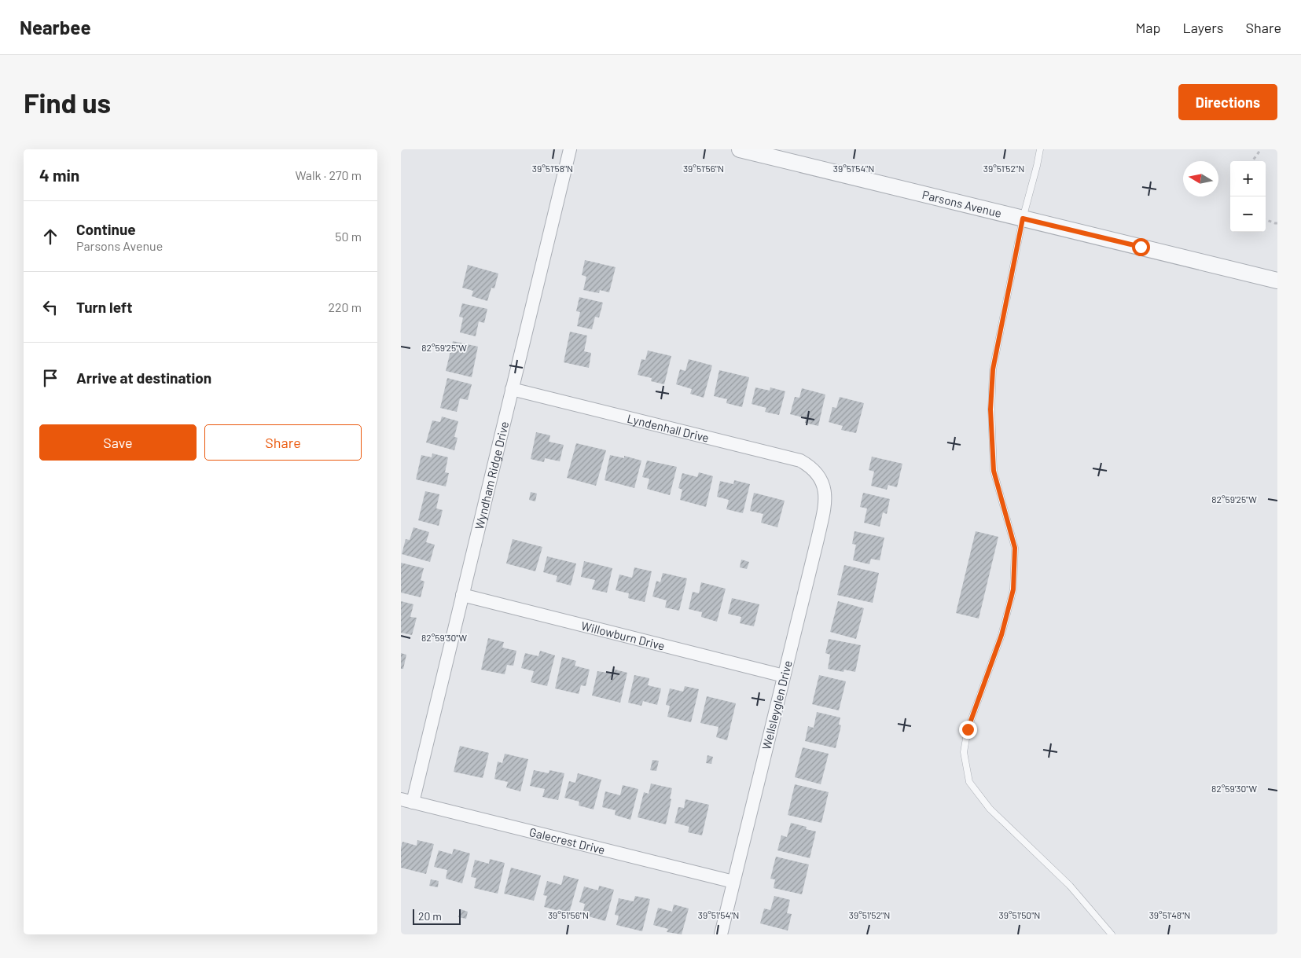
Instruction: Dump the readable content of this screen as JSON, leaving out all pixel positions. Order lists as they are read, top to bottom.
{
  "streets": {
    "street": [
      "Parsons Avenue",
      "Lyndenhall Drive",
      "Wyndham Ridge Drive",
      "Willowburn Drive",
      "Wellsleyglen Drive",
      "Galecrest Drive"
    ]
  },
  "crossings": [
    ["Lyndenhall Drive", "Wyndham Ridge Drive"],
    ["Lyndenhall Drive", "Wellsleyglen Drive"],
    ["Wyndham Ridge Drive", "Willowburn Drive"],
    ["Wyndham Ridge Drive", "Galecrest Drive"],
    ["Willowburn Drive", "Wellsleyglen Drive"],
    ["Wellsleyglen Drive", "Galecrest Drive"]
  ],
  "scale_bar": "20 m",
  "north": "left",
  "page": {
    "header": "Nearbee",
    "nav": ["Map", "Layers", "Share"],
    "buttons": [
      "Directions",
      ["Save", "Share"]
    ],
    "title": "Find us",
    "heading": ["4 min", "Walk · 270 m"],
    "map_buttons": ["+", "−"],
    "list": [
      ["Continue", "Parsons Avenue", "50 m"],
      ["Turn left", "220 m"],
      "Arrive at destination"
    ],
    "scale": "20 m"
  },
  "coordinates": [
    "39°51'58\"N",
    "39°51'56\"N",
    "39°51'54\"N",
    "39°51'52\"N",
    "82°59'25\"W",
    "82°59'30\"W",
    "39°51'50\"N",
    "39°51'48\"N"
  ]
}
